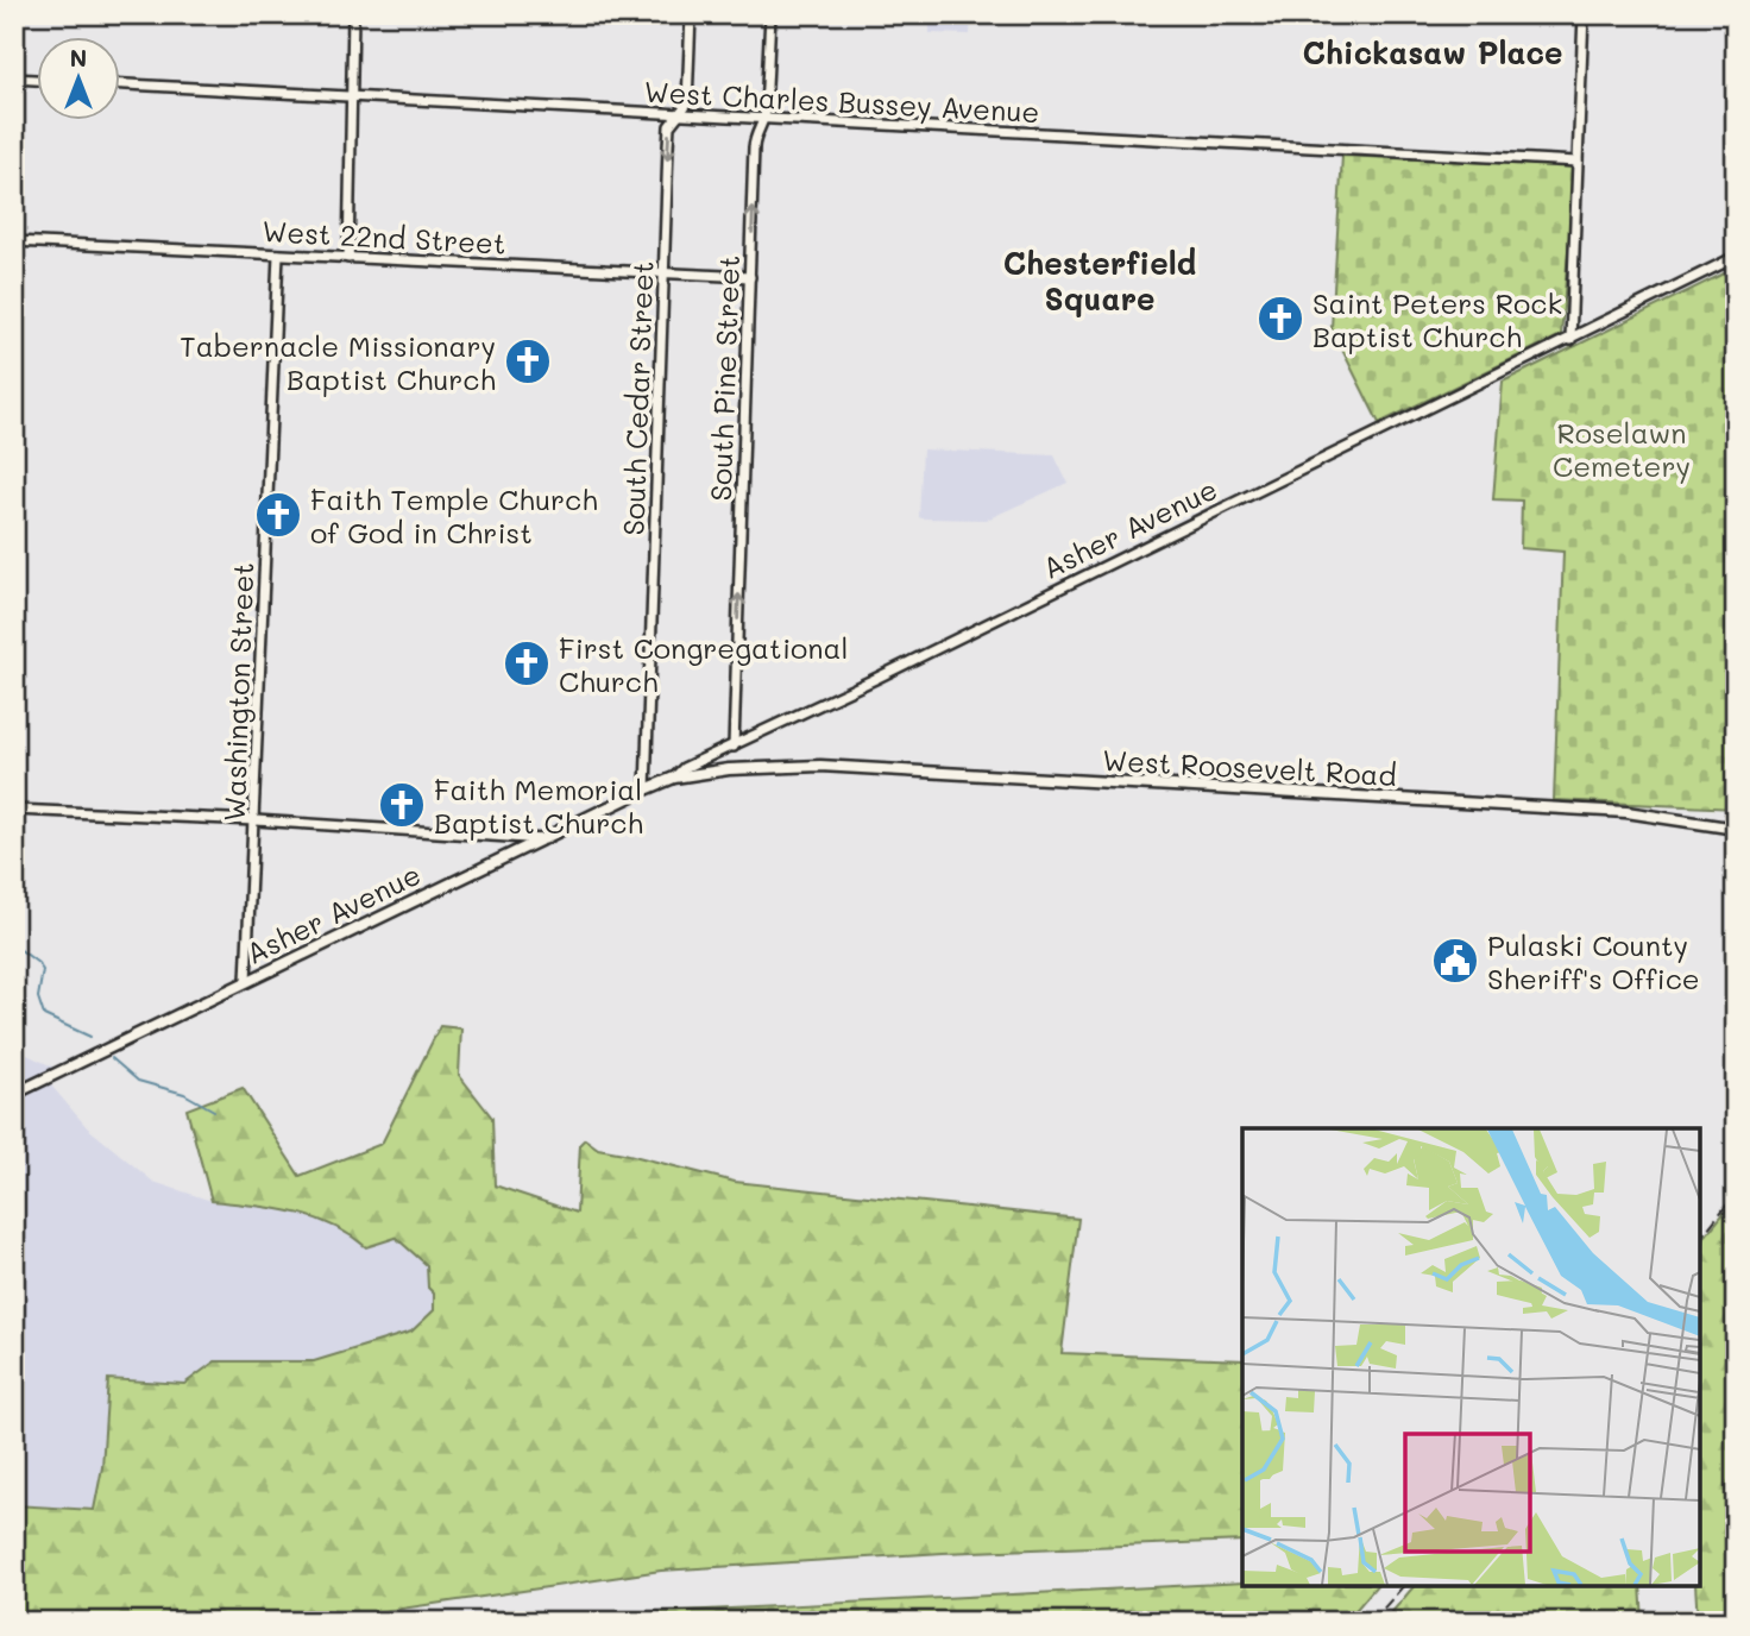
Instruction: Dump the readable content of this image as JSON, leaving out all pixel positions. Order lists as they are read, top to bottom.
{
  "streets": {
    "main road": ["Asher Avenue", "West Roosevelt Road"],
    "street": [
      "West Charles Bussey Avenue",
      "West 22nd Street",
      "South Pine Street",
      "South Cedar Street",
      "Washington Street"
    ]
  },
  "crossings": [
    ["West Charles Bussey Avenue", "South Pine Street"],
    ["West Charles Bussey Avenue", "South Cedar Street"],
    ["West 22nd Street", "South Pine Street"],
    ["West 22nd Street", "South Cedar Street"],
    ["West 22nd Street", "Washington Street"],
    ["South Pine Street", "Asher Avenue"],
    ["South Cedar Street", "Asher Avenue"],
    ["South Cedar Street", "West Roosevelt Road"],
    ["Asher Avenue", "Washington Street"],
    ["Asher Avenue", "West Roosevelt Road"]
  ],
  "one_way": ["South Pine Street"],
  "districts": ["Chickasaw Place", "Chesterfield Square"],
  "parks": ["Roselawn Cemetery"],
  "places": {
    "church": [
      "Saint Peters Rock Baptist Church",
      "Tabernacle Missionary Baptist Church",
      "Faith Temple Church of God in Christ",
      "First Congregational Church",
      "Faith Memorial Baptist Church"
    ],
    "public building": ["Pulaski County Sheriff's Office"]
  },
  "north": "top"
}
